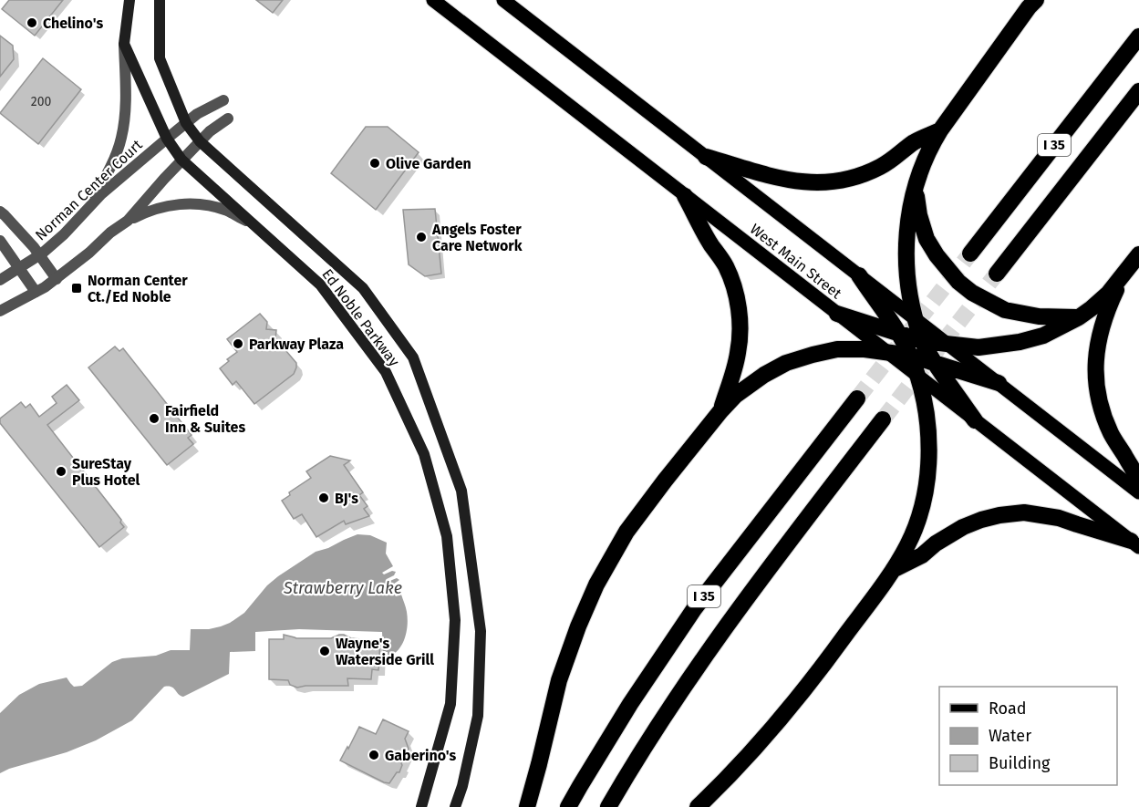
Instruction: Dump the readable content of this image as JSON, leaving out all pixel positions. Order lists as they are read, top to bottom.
{
  "streets": {
    "highway": ["I 35"],
    "main road": ["West Main Street", "Ed Noble Parkway"],
    "street": ["Norman Center Court"]
  },
  "crossings": [
    ["Norman Center Court", "Ed Noble Parkway"]
  ],
  "water": ["Strawberry Lake"],
  "places": {
    "other": [
      "Chelino's",
      "Olive Garden",
      "Angels Foster Care Network",
      "Parkway Plaza",
      "Fairfield Inn & Suites",
      "SureStay Plus Hotel",
      "BJ's",
      "Wayne's Waterside Grill",
      "Gaberino's"
    ],
    "transit": ["Norman Center Ct./Ed Noble"]
  },
  "house_numbers": ["200"],
  "legend": ["Road", "Water", "Building"]
}
